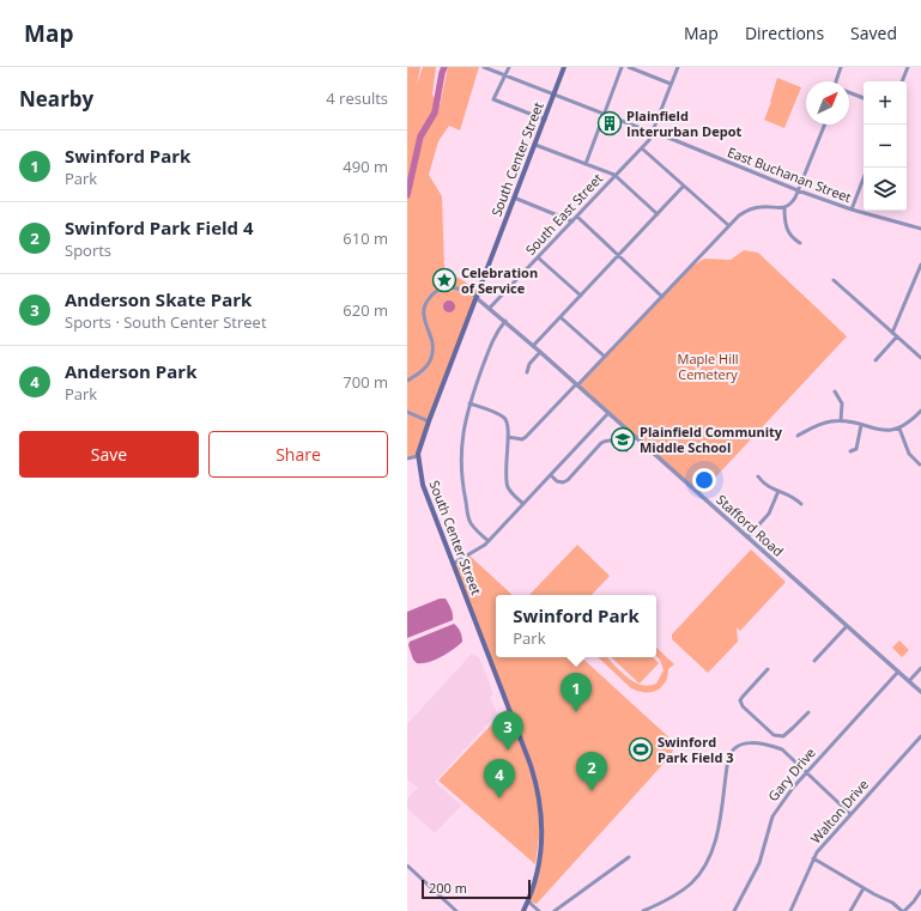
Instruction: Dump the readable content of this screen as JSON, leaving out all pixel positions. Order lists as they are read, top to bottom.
{
  "streets": {
    "main road": ["South Center Street"],
    "street": [
      "East Buchanan Street",
      "South East Street",
      "Stafford Road",
      "Gary Drive",
      "Walton Drive"
    ]
  },
  "crossings": [
    ["South Center Street", "East Buchanan Street"],
    ["South Center Street", "Stafford Road"],
    ["East Buchanan Street", "South East Street"],
    ["South East Street", "Stafford Road"],
    ["Stafford Road", "Gary Drive"]
  ],
  "parks": ["Maple Hill Cemetery"],
  "places": {
    "building": ["Plainfield Interurban Depot"],
    "place": ["Celebration of Service"],
    "school or university": ["Plainfield Community Middle School"],
    "sports": ["Swinford Park Field 3"]
  },
  "scale_bar": "200 m",
  "north": "top right",
  "page": {
    "header": "Map",
    "nav": ["Map", "Directions", "Saved"],
    "heading": ["Nearby", "4 results"],
    "map_buttons": ["+", "−"],
    "list": [
      {
        "mark": "1",
        "name": "Swinford Park",
        "note": "Park",
        "value": "490 m"
      },
      {
        "mark": "2",
        "name": "Swinford Park Field 4",
        "note": "Sports",
        "value": "610 m"
      },
      {
        "mark": "3",
        "name": "Anderson Skate Park",
        "note": "Sports · South Center Street",
        "value": "620 m"
      },
      {
        "mark": "4",
        "name": "Anderson Park",
        "note": "Park",
        "value": "700 m"
      }
    ],
    "buttons": ["Save", "Share"],
    "popup": ["Swinford Park", "Park"],
    "pins": [
      "1",
      "3",
      "2",
      "4"
    ],
    "scale": "200 m"
  }
}
